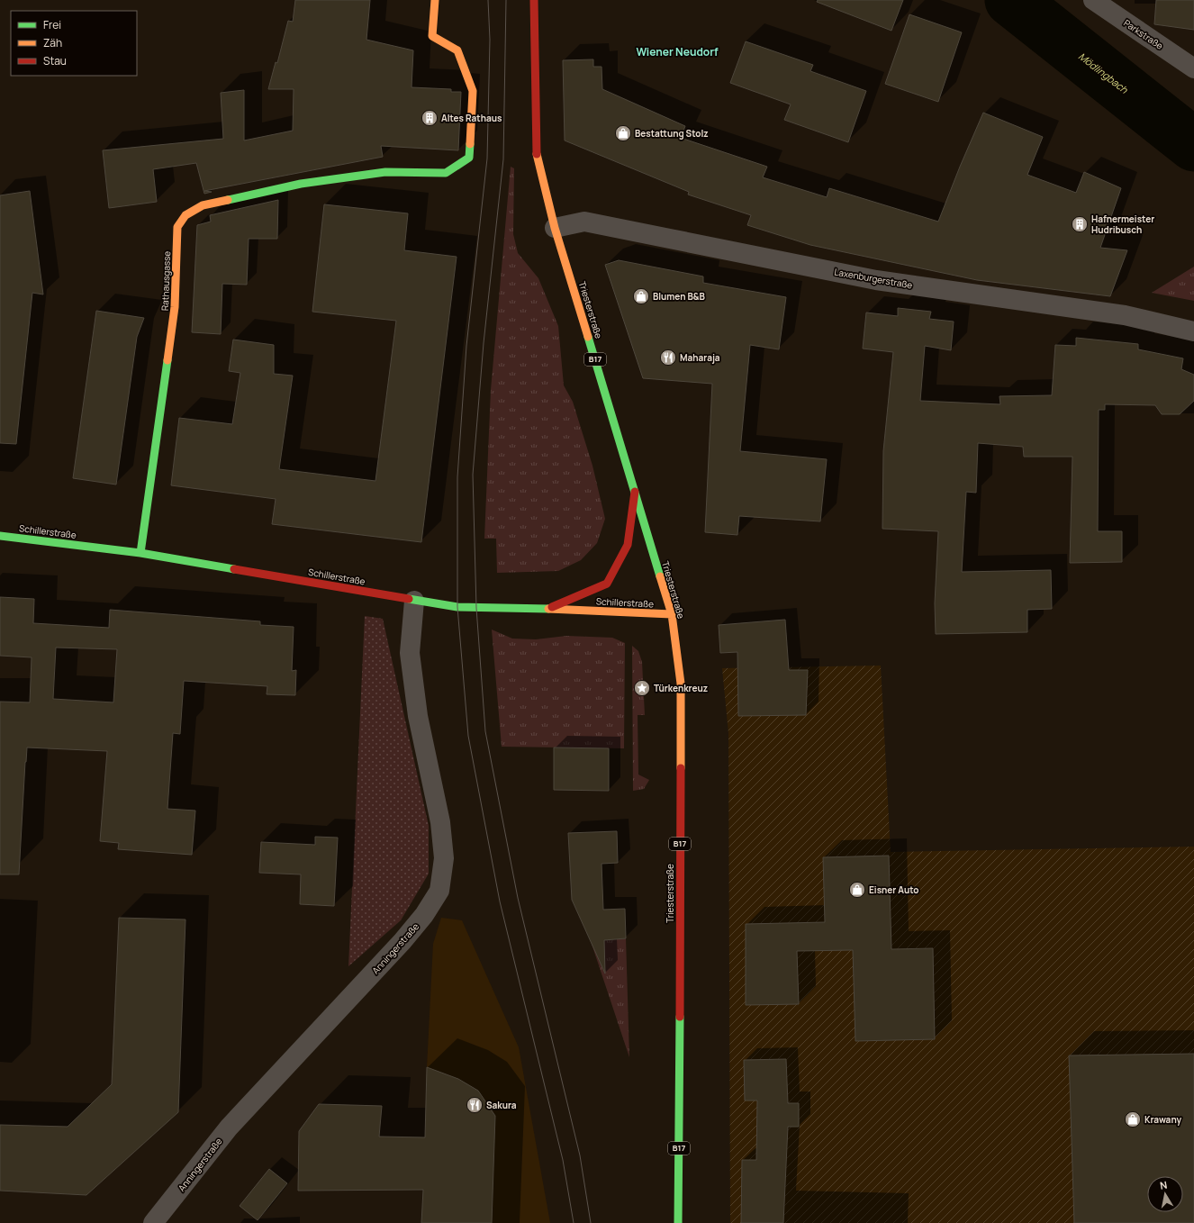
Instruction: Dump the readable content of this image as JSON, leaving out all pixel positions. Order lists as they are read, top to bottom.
{
  "streets": {
    "street": [
      "Parkstraße",
      "Laxenburgerstraße",
      "Rathausgasse",
      "Triesterstraße",
      "B17",
      "Schillerstraße",
      "Anningerstraße"
    ]
  },
  "crossings": [
    ["Laxenburgerstraße", "Triesterstraße"],
    ["Rathausgasse", "Schillerstraße"],
    ["Triesterstraße", "Schillerstraße"],
    ["Schillerstraße", "Anningerstraße"]
  ],
  "districts": ["Wiener Neudorf"],
  "water": ["Mödlingbach"],
  "places": {
    "building": ["Altes Rathaus", "Hafnermeister Hudribusch"],
    "shop": [
      "Bestattung Stolz",
      "Blumen B&B",
      "Eisner Auto",
      "Krawany"
    ],
    "restaurant": ["Maharaja", "Sakura"],
    "place": ["Türkenkreuz"]
  },
  "legend": ["Frei", "Zäh", "Stau"],
  "north": "top"
}
